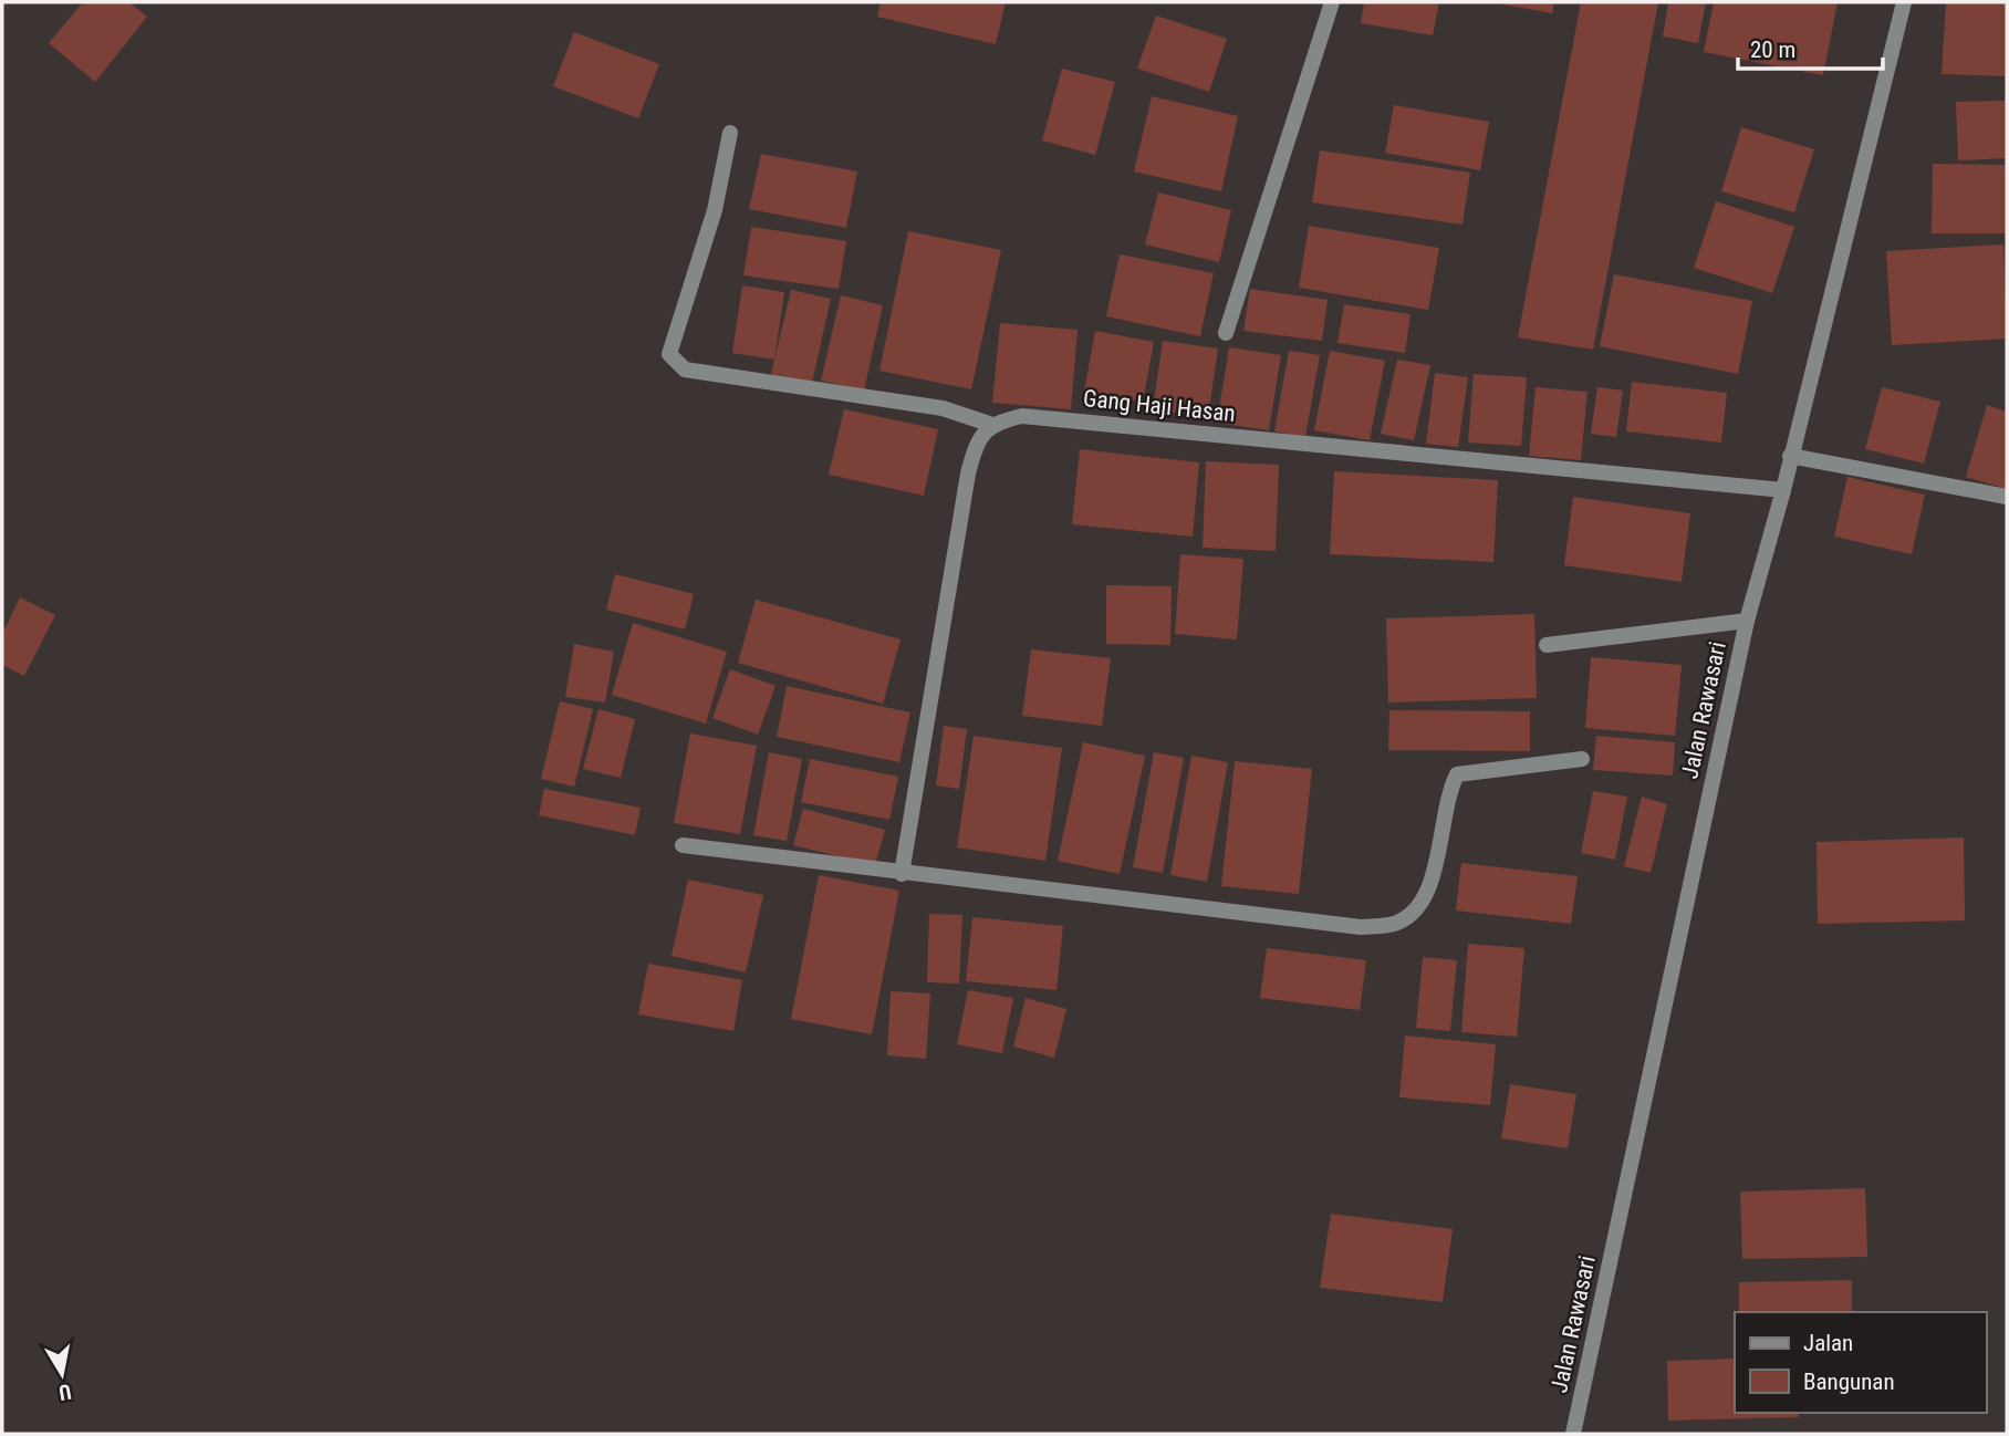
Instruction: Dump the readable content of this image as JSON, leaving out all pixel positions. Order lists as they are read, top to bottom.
{
  "streets": {
    "street": ["Gang Haji Hasan", "Jalan Rawasari"]
  },
  "crossings": [
    ["Gang Haji Hasan", "Jalan Rawasari"]
  ],
  "legend": ["Jalan", "Bangunan"],
  "scale_bar": "20 m",
  "north": "bottom"
}
